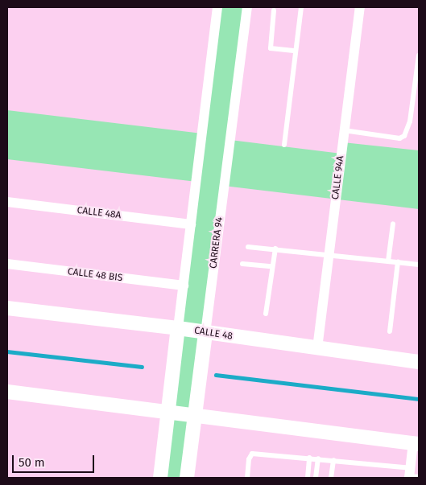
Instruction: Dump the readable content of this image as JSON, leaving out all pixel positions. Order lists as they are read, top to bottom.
{
  "streets": {
    "main road": ["CARRERA 94", "CALLE 48"],
    "street": ["CALLE 94A", "CALLE 48A", "CALLE 48 BIS"]
  },
  "crossings": [
    ["CALLE 94A", "CALLE 48"],
    ["CARRERA 94", "CALLE 48"]
  ],
  "scale_bar": "50 m"
}
